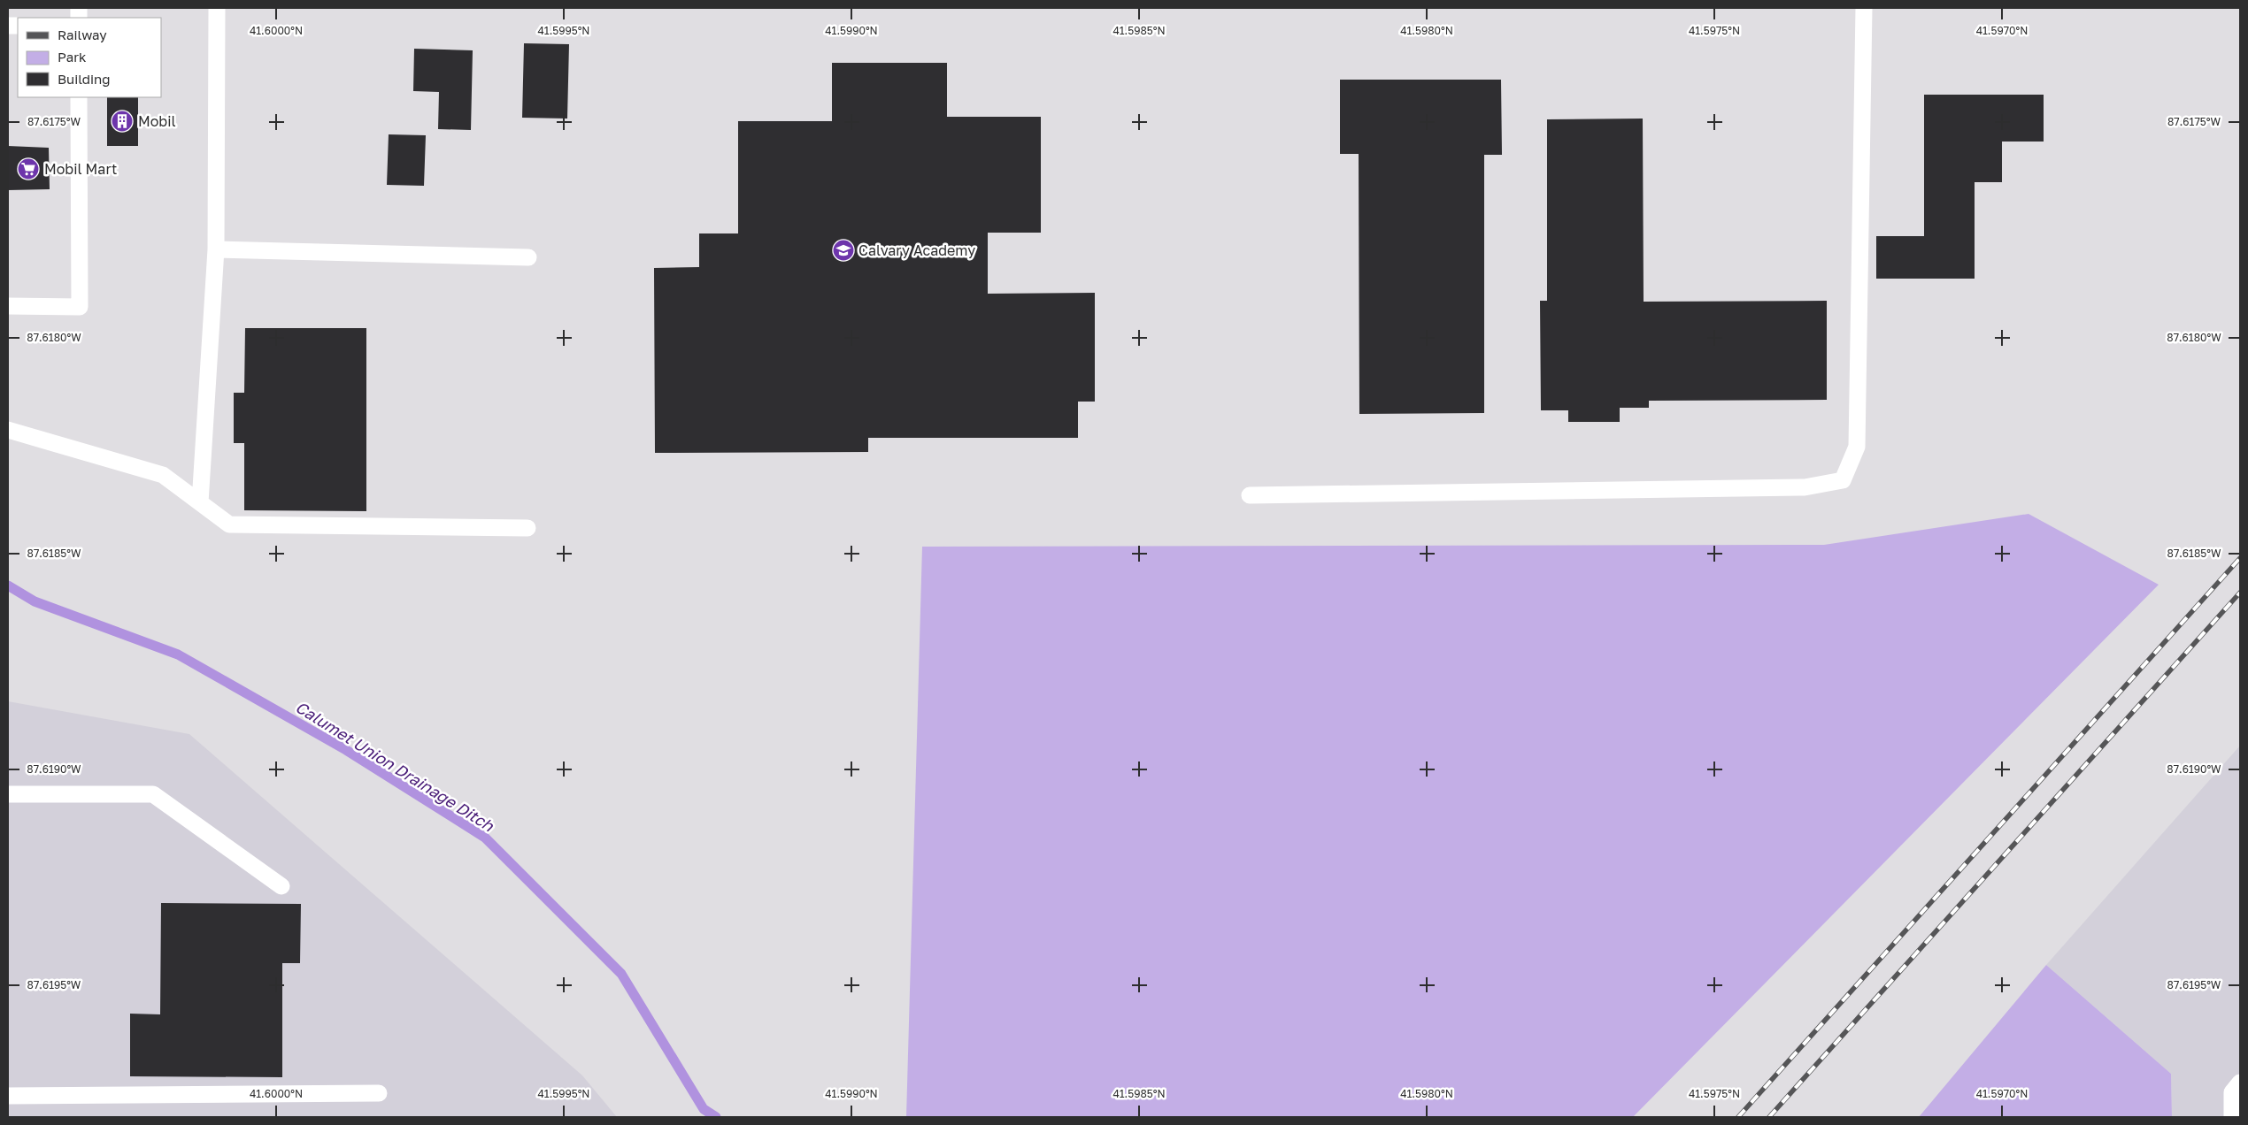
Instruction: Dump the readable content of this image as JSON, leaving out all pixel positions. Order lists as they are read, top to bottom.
{
  "water": ["Calumet Union Drainage Ditch"],
  "places": {
    "building": ["Mobil"],
    "supermarket": ["Mobil Mart"],
    "school or university": ["Calvary Academy"]
  },
  "legend": ["Railway", "Park", "Building"],
  "coordinates": [
    "41.6000°N",
    "41.5995°N",
    "41.5990°N",
    "41.5985°N",
    "41.5980°N",
    "41.5975°N",
    "41.5970°N",
    "87.6175°W",
    "87.6180°W",
    "87.6185°W",
    "87.6190°W",
    "87.6195°W"
  ]
}
